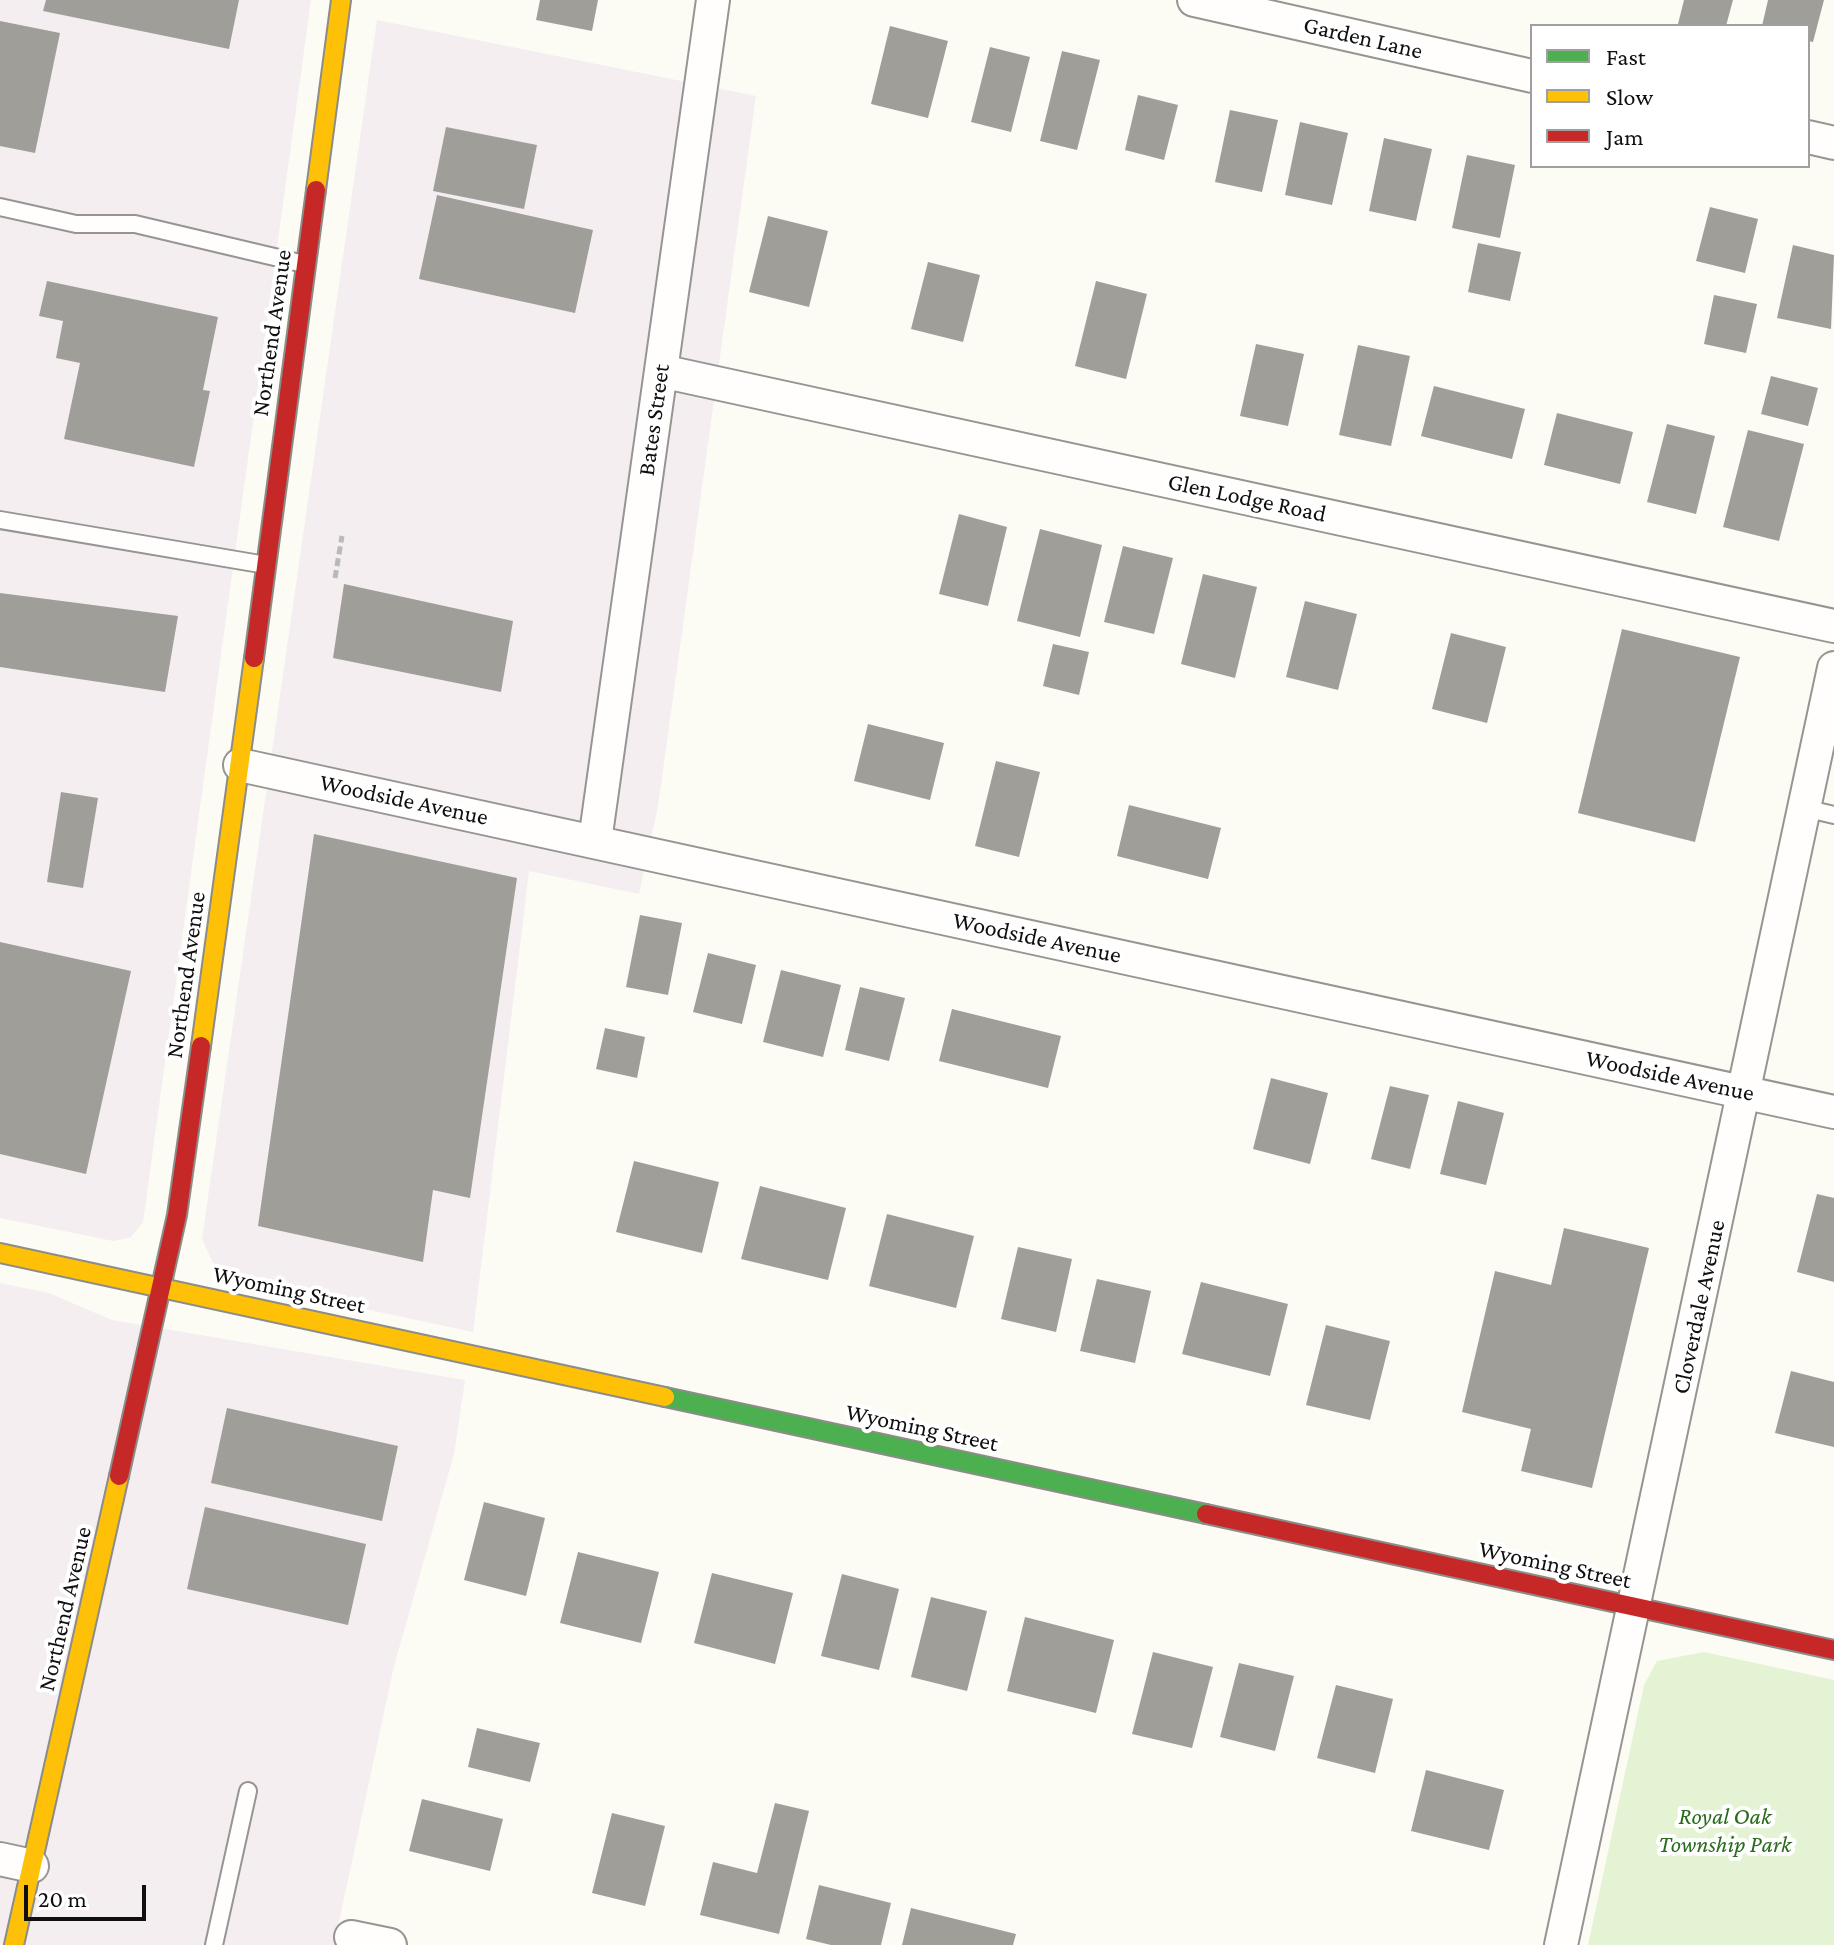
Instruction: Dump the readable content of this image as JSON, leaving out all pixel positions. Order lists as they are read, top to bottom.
{
  "streets": {
    "street": [
      "Garden Lane",
      "Northend Avenue",
      "Bates Street",
      "Glen Lodge Road",
      "Woodside Avenue",
      "Wyoming Street",
      "Cloverdale Avenue"
    ]
  },
  "crossings": [
    ["Northend Avenue", "Woodside Avenue"],
    ["Northend Avenue", "Wyoming Street"],
    ["Bates Street", "Glen Lodge Road"],
    ["Bates Street", "Woodside Avenue"],
    ["Woodside Avenue", "Cloverdale Avenue"],
    ["Wyoming Street", "Cloverdale Avenue"]
  ],
  "parks": ["Royal Oak Township Park"],
  "legend": ["Fast", "Slow", "Jam"],
  "scale_bar": "20 m"
}
